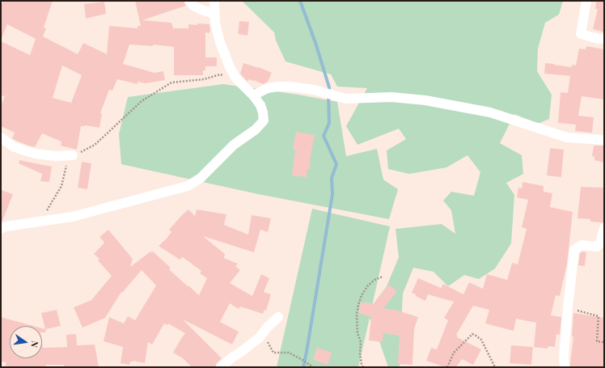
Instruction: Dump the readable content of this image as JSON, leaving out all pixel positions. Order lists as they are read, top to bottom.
{
  "north": "right"
}
